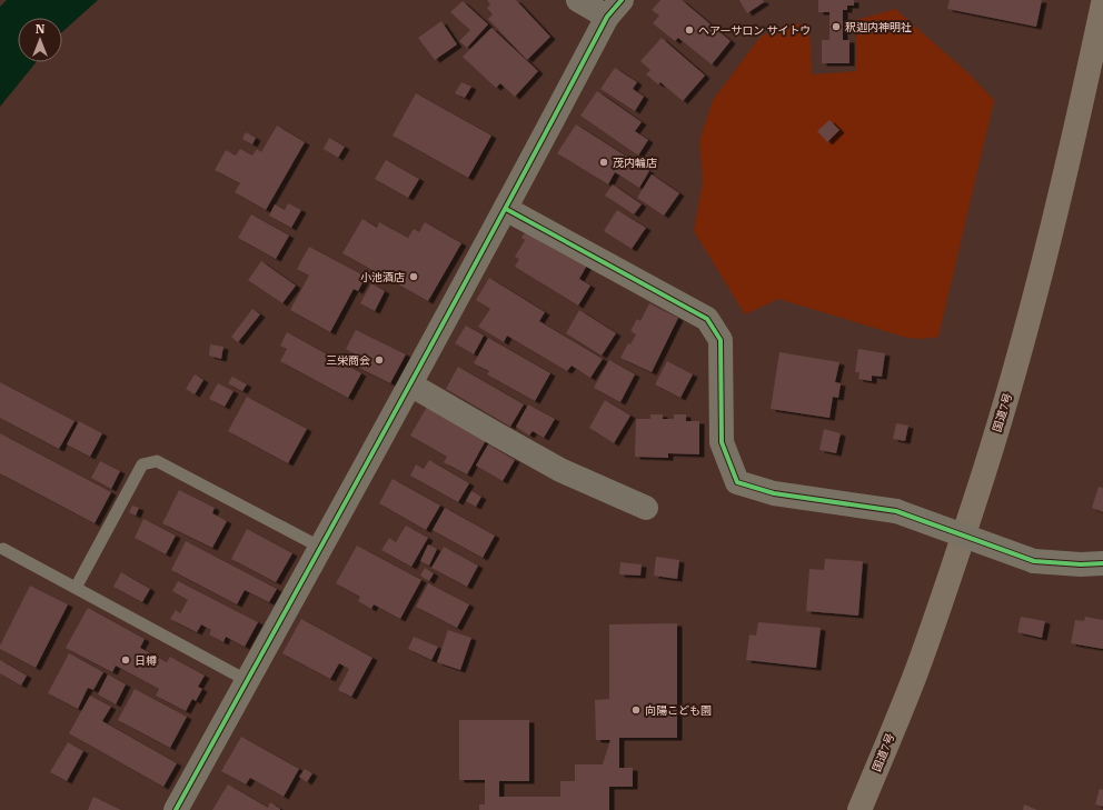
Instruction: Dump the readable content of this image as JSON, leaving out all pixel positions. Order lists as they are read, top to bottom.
{
  "streets": {
    "highway": ["国道7号"]
  },
  "places": [
    "釈迦内神明社",
    "ヘアーサロン サイトウ",
    "茂内輪店",
    "小池酒店",
    "三栄商会",
    "日樽",
    "向陽こども園"
  ],
  "north": "top"
}
